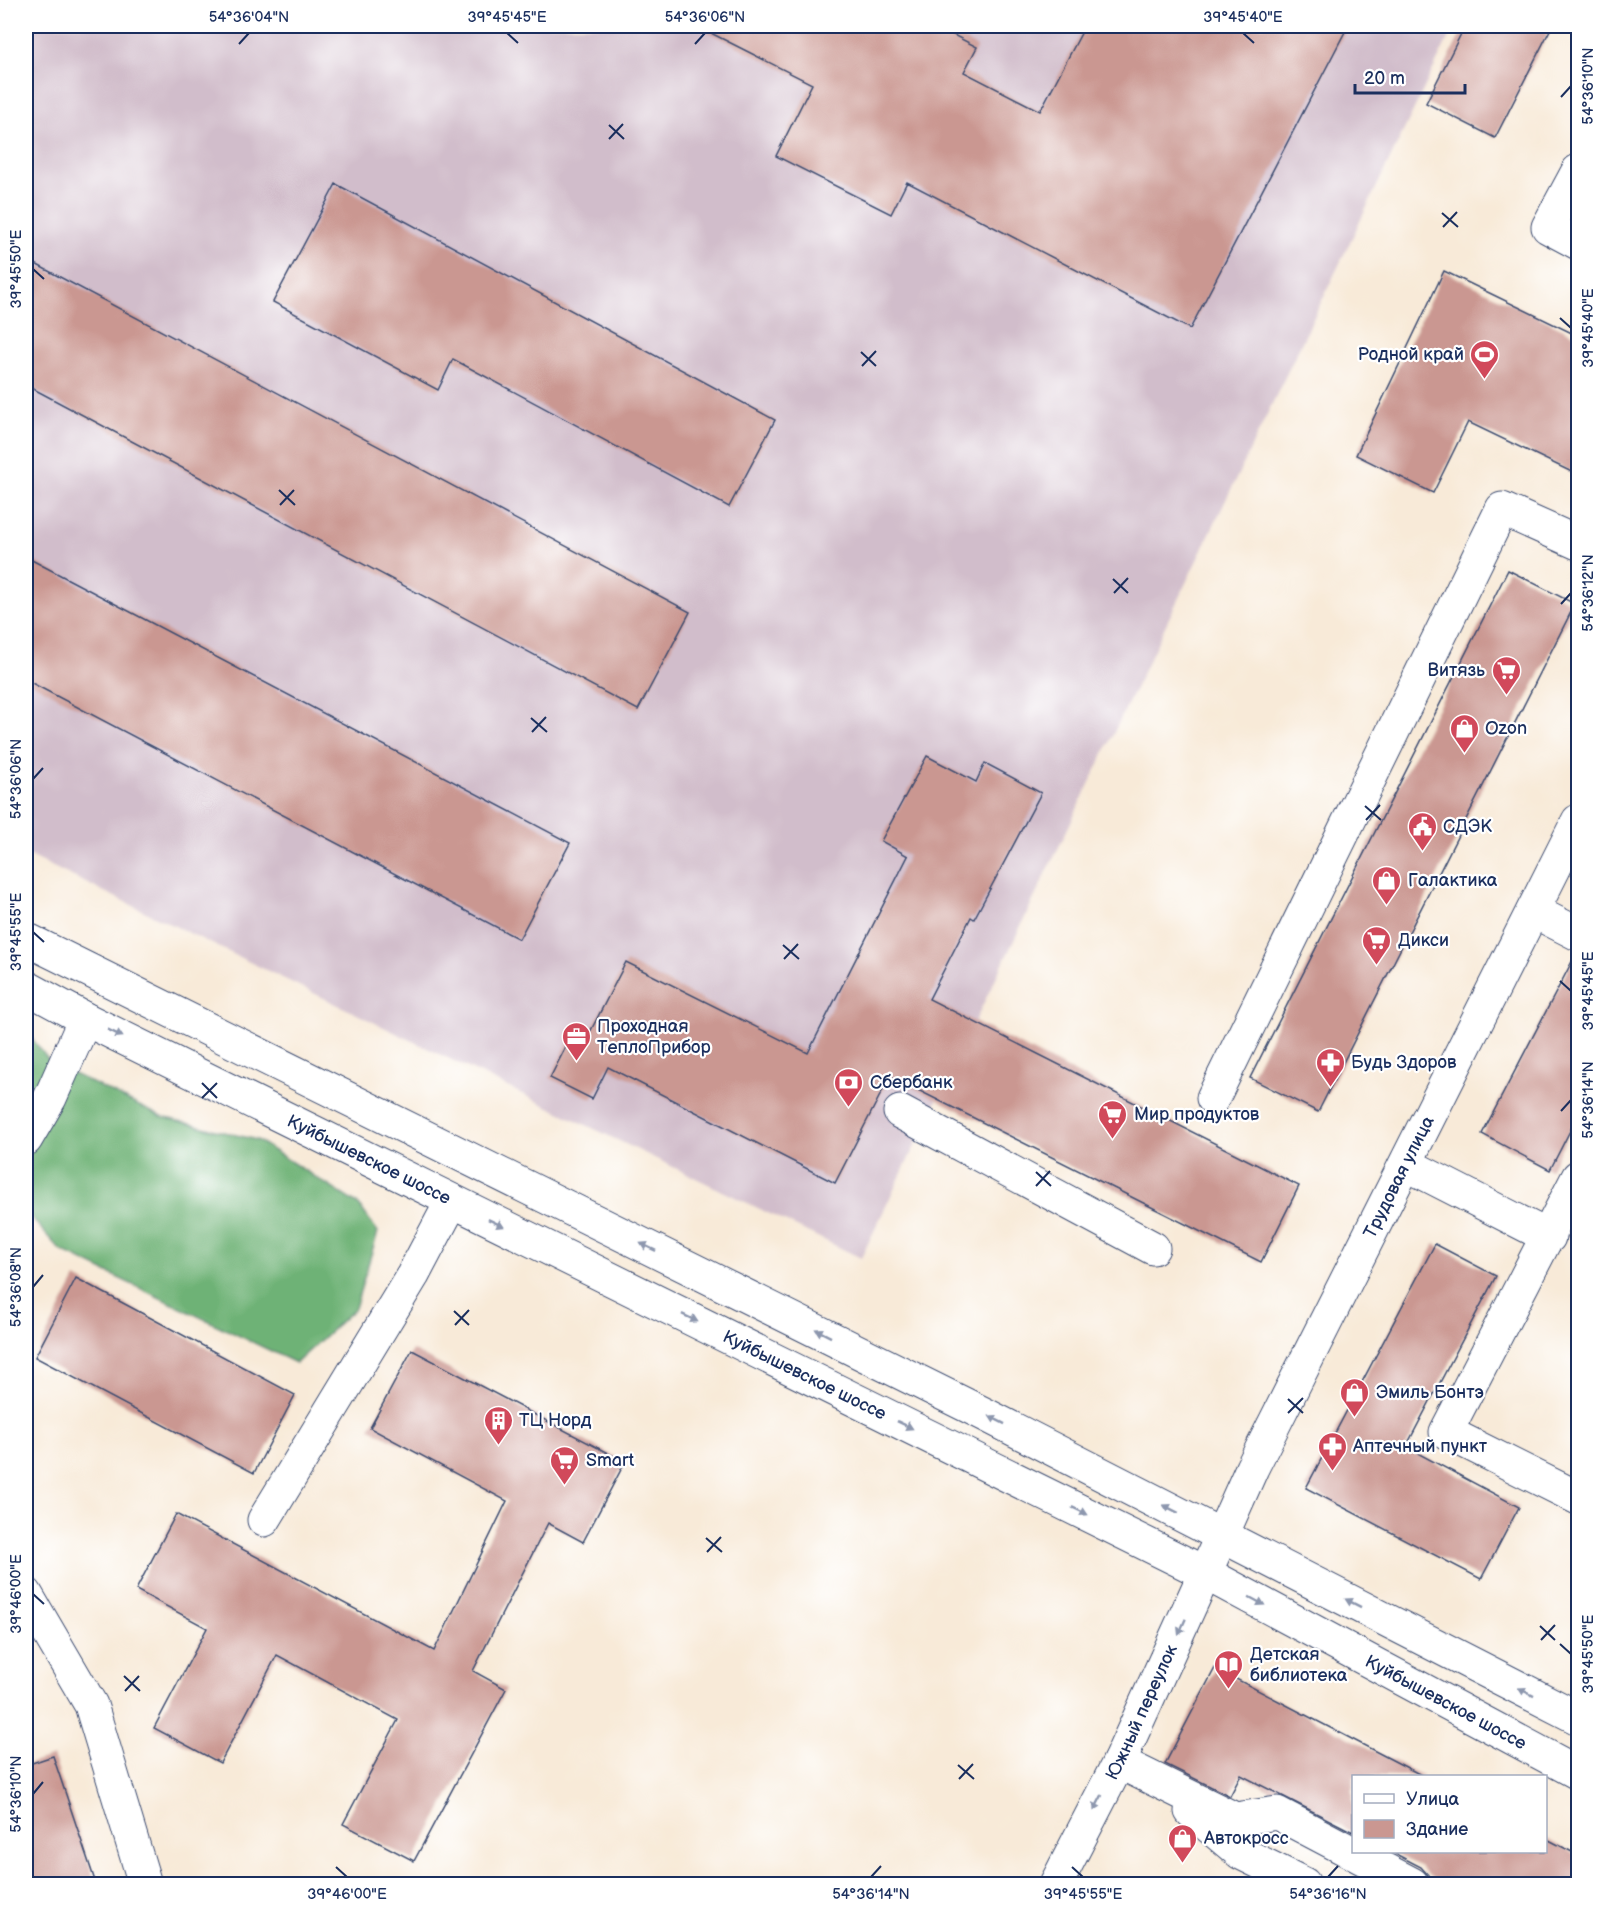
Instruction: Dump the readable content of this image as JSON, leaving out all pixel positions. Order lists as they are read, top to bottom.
{
  "streets": {
    "main road": ["Куйбышевское шоссе", "Трудовая улица", "Южный переулок"]
  },
  "crossings": [
    ["Куйбышевское шоссе", "Южный переулок"],
    ["Трудовая улица", "Южный переулок"]
  ],
  "one_way": ["Южный переулок"],
  "places": {
    "sports": ["Родной край"],
    "supermarket": [
      "Витязь",
      "Дикси",
      "Мир продуктов",
      "Smart"
    ],
    "shop": [
      "Ozon",
      "Галактика",
      "Эмиль Бонтэ",
      "Автокросс"
    ],
    "public building": ["СДЭК"],
    "office": ["Проходная ТеплоПрибор"],
    "pharmacy": ["Будь Здоров", "Аптечный пункт"],
    "bank": ["Сбербанк"],
    "building": ["ТЦ Норд"],
    "library": ["Детская библиотека"]
  },
  "legend": ["Улица", "Здание"],
  "scale_bar": "20 m",
  "coordinates": [
    "54°36'04\"N",
    "39°45'45\"E",
    "54°36'06\"N",
    "39°45'40\"E",
    "54°36'10\"N",
    "39°45'50\"E",
    "54°36'12\"N",
    "39°45'55\"E",
    "54°36'14\"N",
    "54°36'08\"N",
    "39°46'00\"E",
    "54°36'16\"N"
  ]
}
